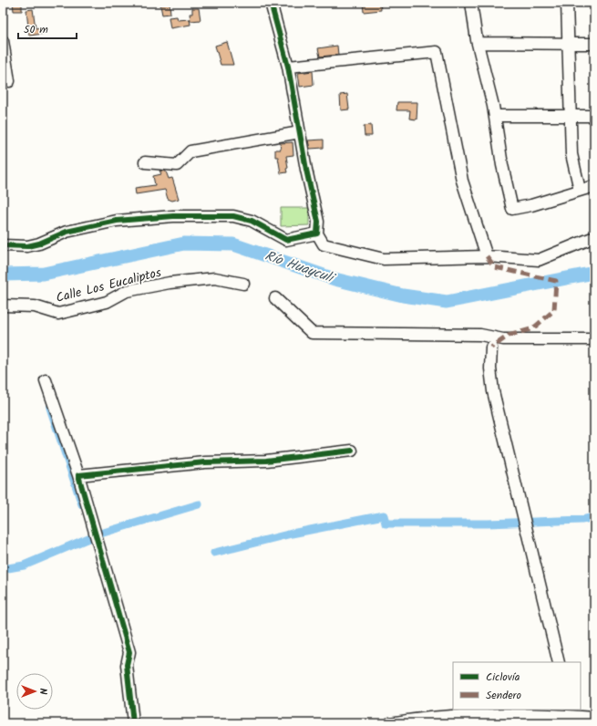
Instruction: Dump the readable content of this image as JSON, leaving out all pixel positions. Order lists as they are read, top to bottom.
{
  "streets": {
    "street": ["Calle Los Eucaliptos"]
  },
  "water": ["Río Huayculi"],
  "legend": ["Ciclovía", "Sendero"],
  "scale_bar": "50 m",
  "north": "right"
}
